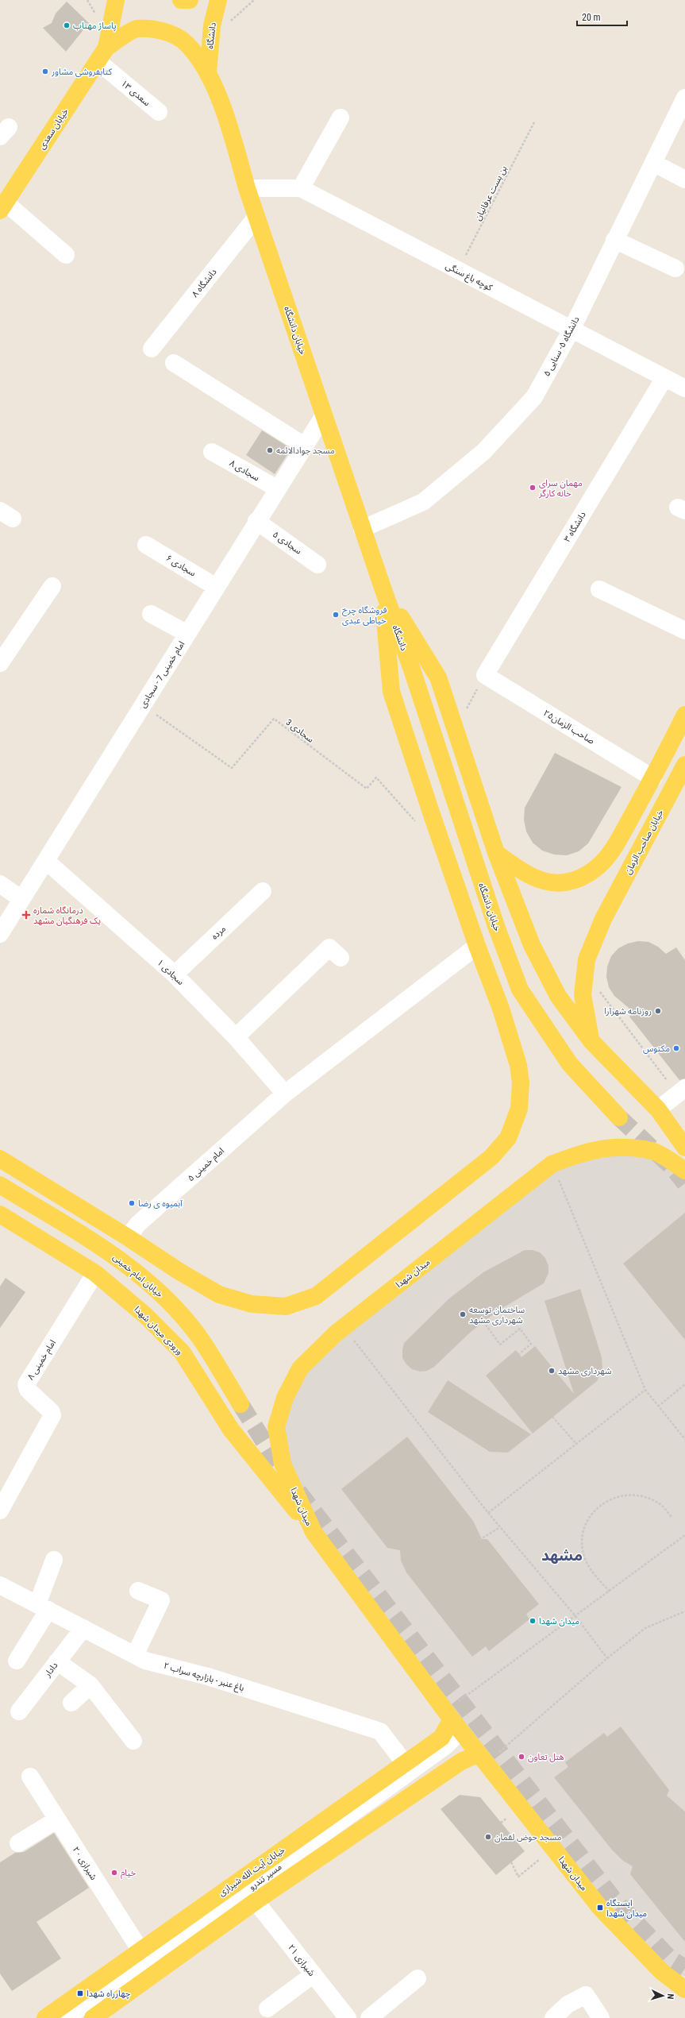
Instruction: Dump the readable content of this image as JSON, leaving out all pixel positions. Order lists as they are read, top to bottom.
{
  "streets": {
    "main road": [
      "دانشگاه",
      "خیابان سعدی",
      "خیابان دانشگاه",
      "خیابان صاحب الزمان",
      "میدان شهدا",
      "خیابان امام خمینی",
      "ورودی میدان شهدا",
      "خیابان آیت الله شیرازی"
    ],
    "street": [
      "سعدی ۱۳",
      "کوچه باغ سنگی",
      "دانشگاه ۸",
      "دانشگاه ۵- سنایی ۵",
      "سجادی ۸",
      "دانشگاه ۳",
      "سجادی ۵",
      "سجادی ۶",
      "امام خمینی 7 - سجادی",
      "صاحب الزمان۲۵",
      "مرده",
      "سجادی ۱",
      "امام خمینی ۵",
      "امام خمینی ۸",
      "دادار",
      "باغ عنبر - بازارچه سراب ۲",
      "شیرازی ۲۰",
      "مسیر تندرو",
      "شیرازی ۲۱"
    ],
    "path": ["بن بست عرفانیان", "سجادی 3"]
  },
  "crossings": [
    ["دانشگاه", "خیابان دانشگاه"],
    ["سعدی ۱۳", "خیابان سعدی"],
    ["بن بست عرفانیان", "کوچه باغ سنگی"],
    ["کوچه باغ سنگی", "خیابان دانشگاه"],
    ["کوچه باغ سنگی", "دانشگاه ۵- سنایی ۵"],
    ["کوچه باغ سنگی", "دانشگاه ۳"],
    ["دانشگاه ۸", "خیابان دانشگاه"],
    ["خیابان دانشگاه", "دانشگاه ۵- سنایی ۵"],
    ["خیابان دانشگاه", "امام خمینی 7 - سجادی"],
    ["سجادی ۸", "امام خمینی 7 - سجادی"],
    ["دانشگاه ۳", "صاحب الزمان۲۵"],
    ["سجادی ۵", "امام خمینی 7 - سجادی"],
    ["سجادی ۶", "امام خمینی 7 - سجادی"],
    ["امام خمینی 7 - سجادی", "سجادی 3"],
    ["امام خمینی 7 - سجادی", "سجادی ۱"],
    ["مرده", "سجادی ۱"],
    ["سجادی ۱", "امام خمینی ۵"],
    ["میدان شهدا", "ورودی میدان شهدا"],
    ["میدان شهدا", "خیابان آیت الله شیرازی"],
    ["میدان شهدا", "مسیر تندرو"],
    ["ورودی میدان شهدا", "امام خمینی ۸"],
    ["دادار", "باغ عنبر - بازارچه سراب ۲"],
    ["باغ عنبر - بازارچه سراب ۲", "خیابان آیت الله شیرازی"],
    ["شیرازی ۲۰", "خیابان آیت الله شیرازی"],
    ["خیابان آیت الله شیرازی", "مسیر تندرو"]
  ],
  "districts": ["مشهد"],
  "places": {
    "other": [
      "پاساژ مهتاب",
      "کتابفروشی مشاور",
      "مسجد جوادالائمه",
      "مهمان سرای خانه کارگر",
      "فروشگاه چرخ خیاطی عبدی",
      "روزنامه شهرآرا",
      "مکتوس",
      "آبمیوه ی رضا",
      "ساختمان توسعه شهرداری مشهد",
      "شهرداری مشهد",
      "میدان شهدا",
      "هتل تعاون",
      "مسجد حوض لقمان",
      "خیام"
    ],
    "health": ["درمانگاه شماره یک فرهنگیان مشهد"],
    "transit": ["ایستگاه میدان شهدا", "چهارراه شهدا"]
  },
  "scale_bar": "20 m",
  "north": "right"
}
